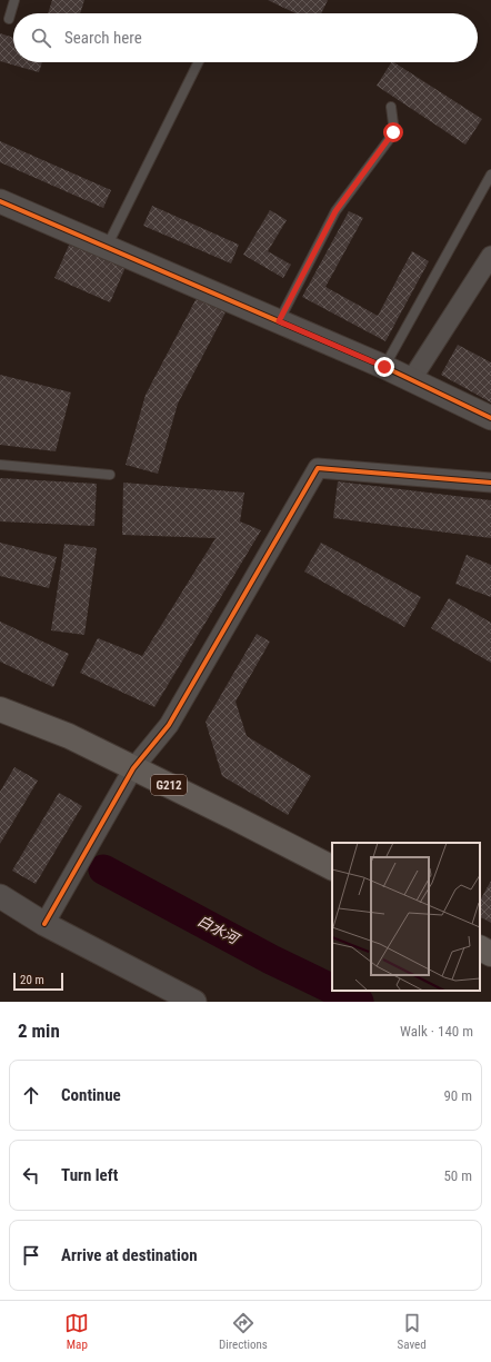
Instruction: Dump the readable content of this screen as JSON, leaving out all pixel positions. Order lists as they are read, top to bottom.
{
  "streets": {
    "highway": ["G212"]
  },
  "water": ["白水河"],
  "scale_bar": "20 m",
  "page": {
    "search": "Search here",
    "scale": "20 m",
    "heading": ["2 min", "Walk · 140 m"],
    "list": [
      ["Continue", "90 m"],
      ["Turn left", "50 m"],
      "Arrive at destination"
    ],
    "nav": ["Map", "Directions", "Saved"]
  }
}
